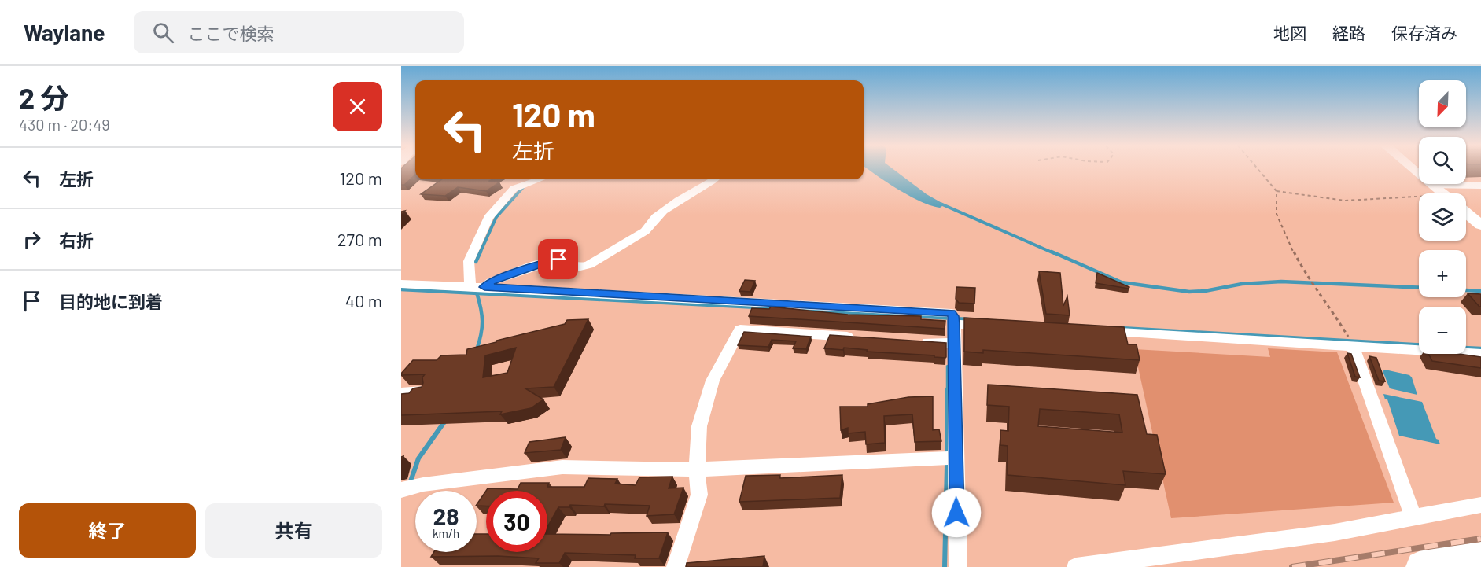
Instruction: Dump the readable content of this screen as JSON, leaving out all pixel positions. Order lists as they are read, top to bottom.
{
  "north": "bottom left",
  "page": {
    "header": "Waylane",
    "search": "ここで検索",
    "nav": ["地図", "経路", "保存済み"],
    "heading": ["2 分", "430 m · 20:49"],
    "map_buttons": ["+", "−"],
    "turn": ["120 m", "左折"],
    "list": [
      {
        "name": "左折",
        "value": "120 m"
      },
      {
        "name": "右折",
        "value": "270 m"
      },
      {
        "name": "目的地に到着",
        "value": "40 m"
      }
    ],
    "speed": "28 km/h",
    "limit": "30",
    "buttons": ["終了", "共有"]
  }
}
